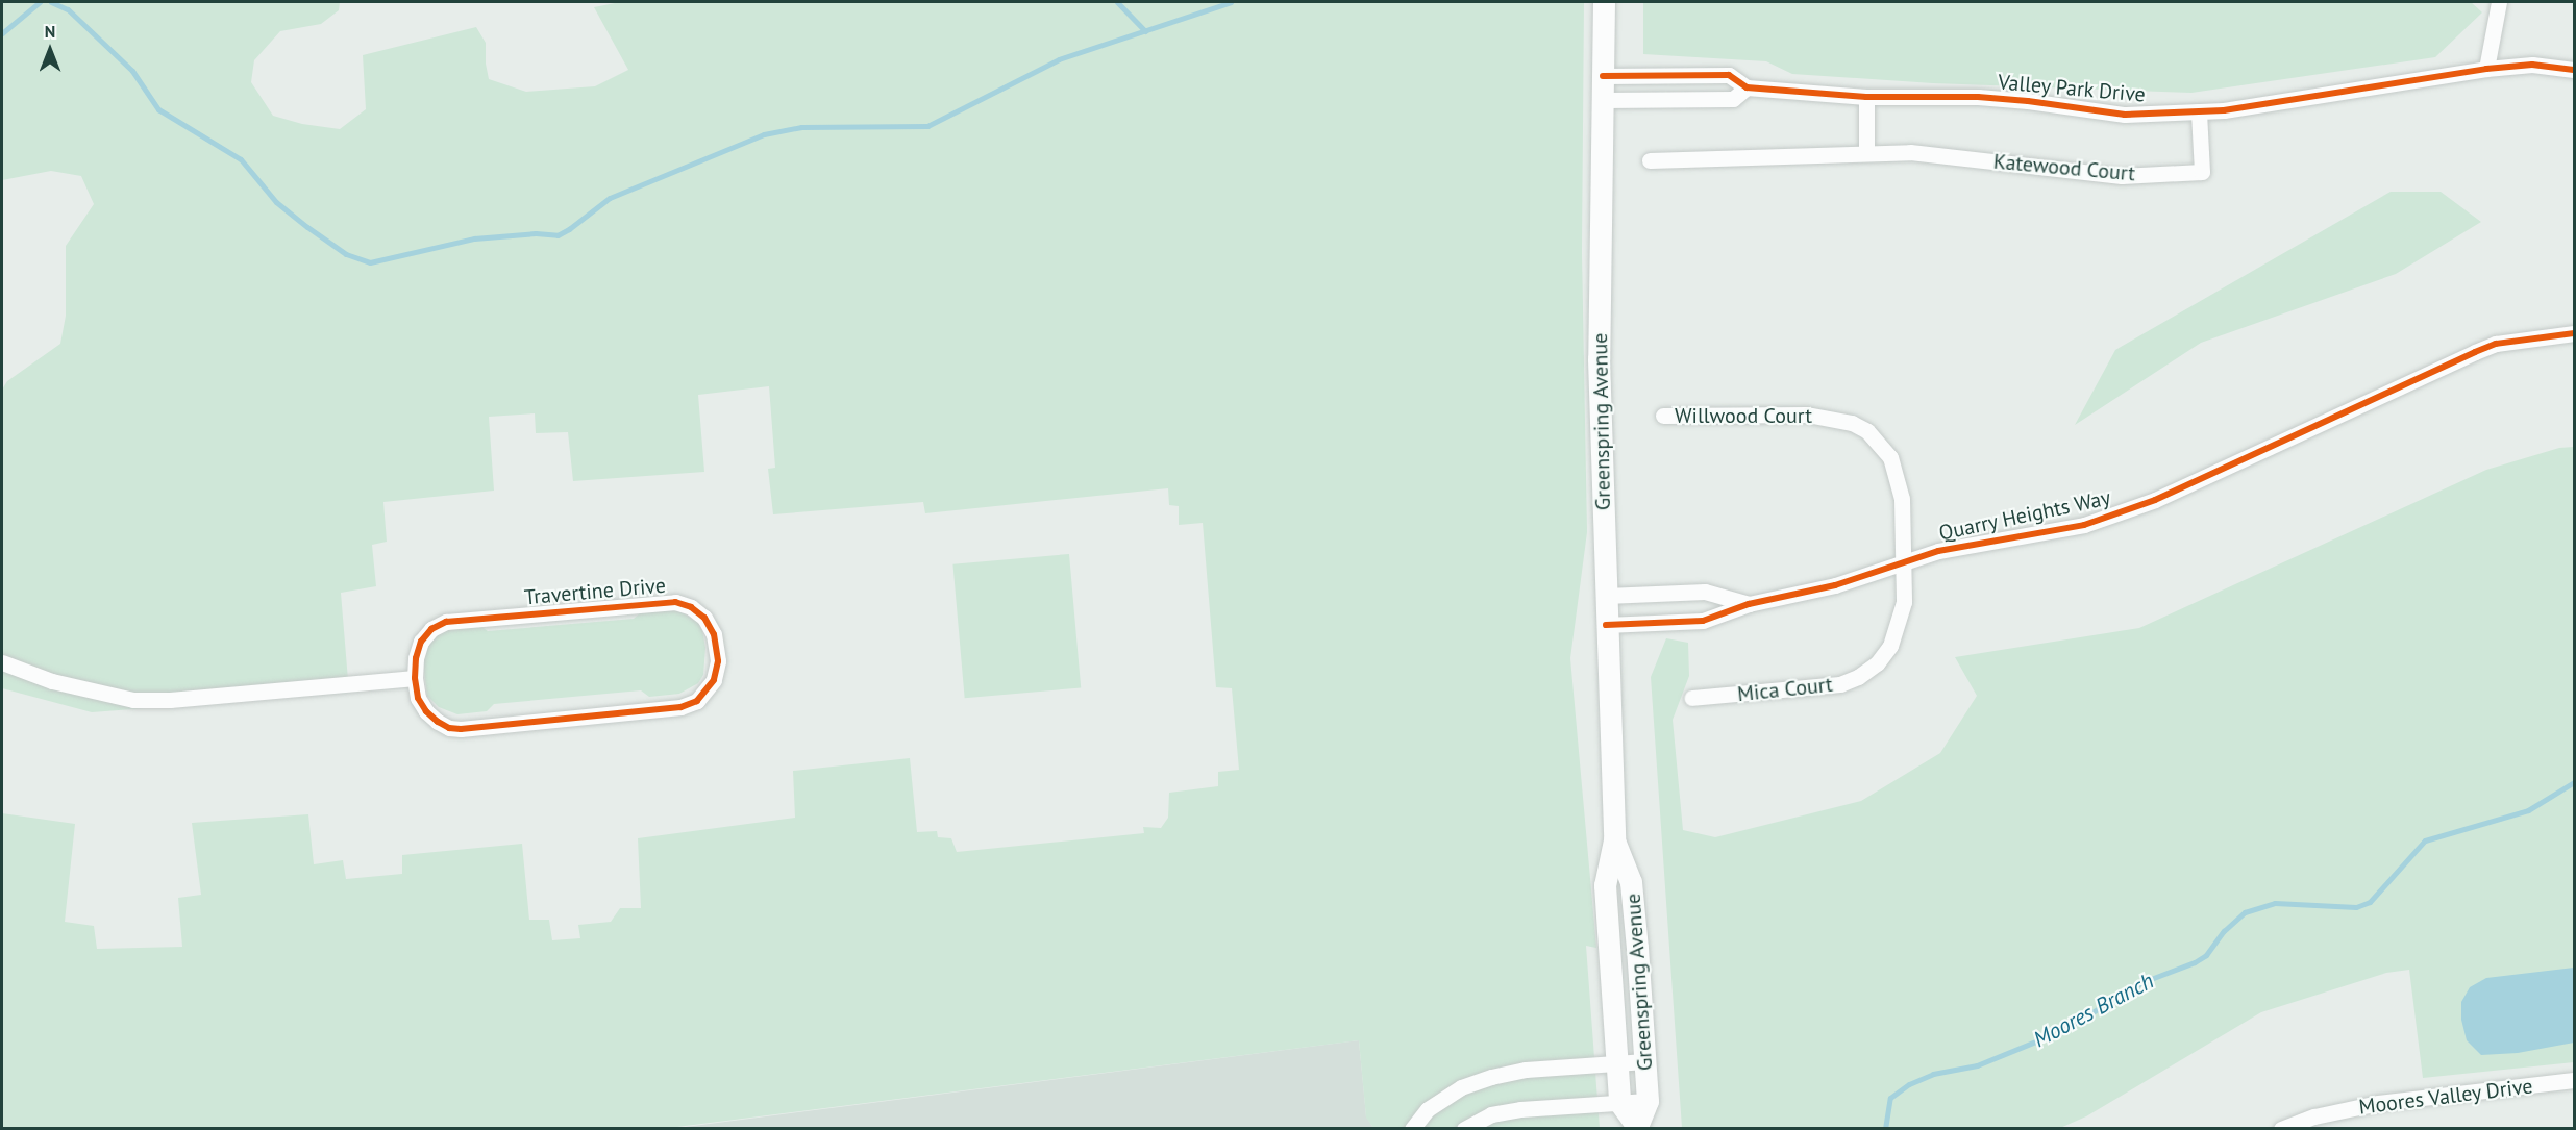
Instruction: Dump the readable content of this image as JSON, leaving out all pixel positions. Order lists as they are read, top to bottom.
{
  "streets": {
    "main road": ["Greenspring Avenue"],
    "street": [
      "Valley Park Drive",
      "Katewood Court",
      "Willwood Court",
      "Quarry Heights Way",
      "Travertine Drive",
      "Mica Court",
      "Moores Valley Drive"
    ]
  },
  "crossings": [
    ["Valley Park Drive", "Katewood Court"],
    ["Valley Park Drive", "Greenspring Avenue"],
    ["Willwood Court", "Quarry Heights Way"],
    ["Willwood Court", "Mica Court"],
    ["Greenspring Avenue", "Quarry Heights Way"],
    ["Quarry Heights Way", "Mica Court"]
  ],
  "water": ["Moores Branch"],
  "north": "top"
}
